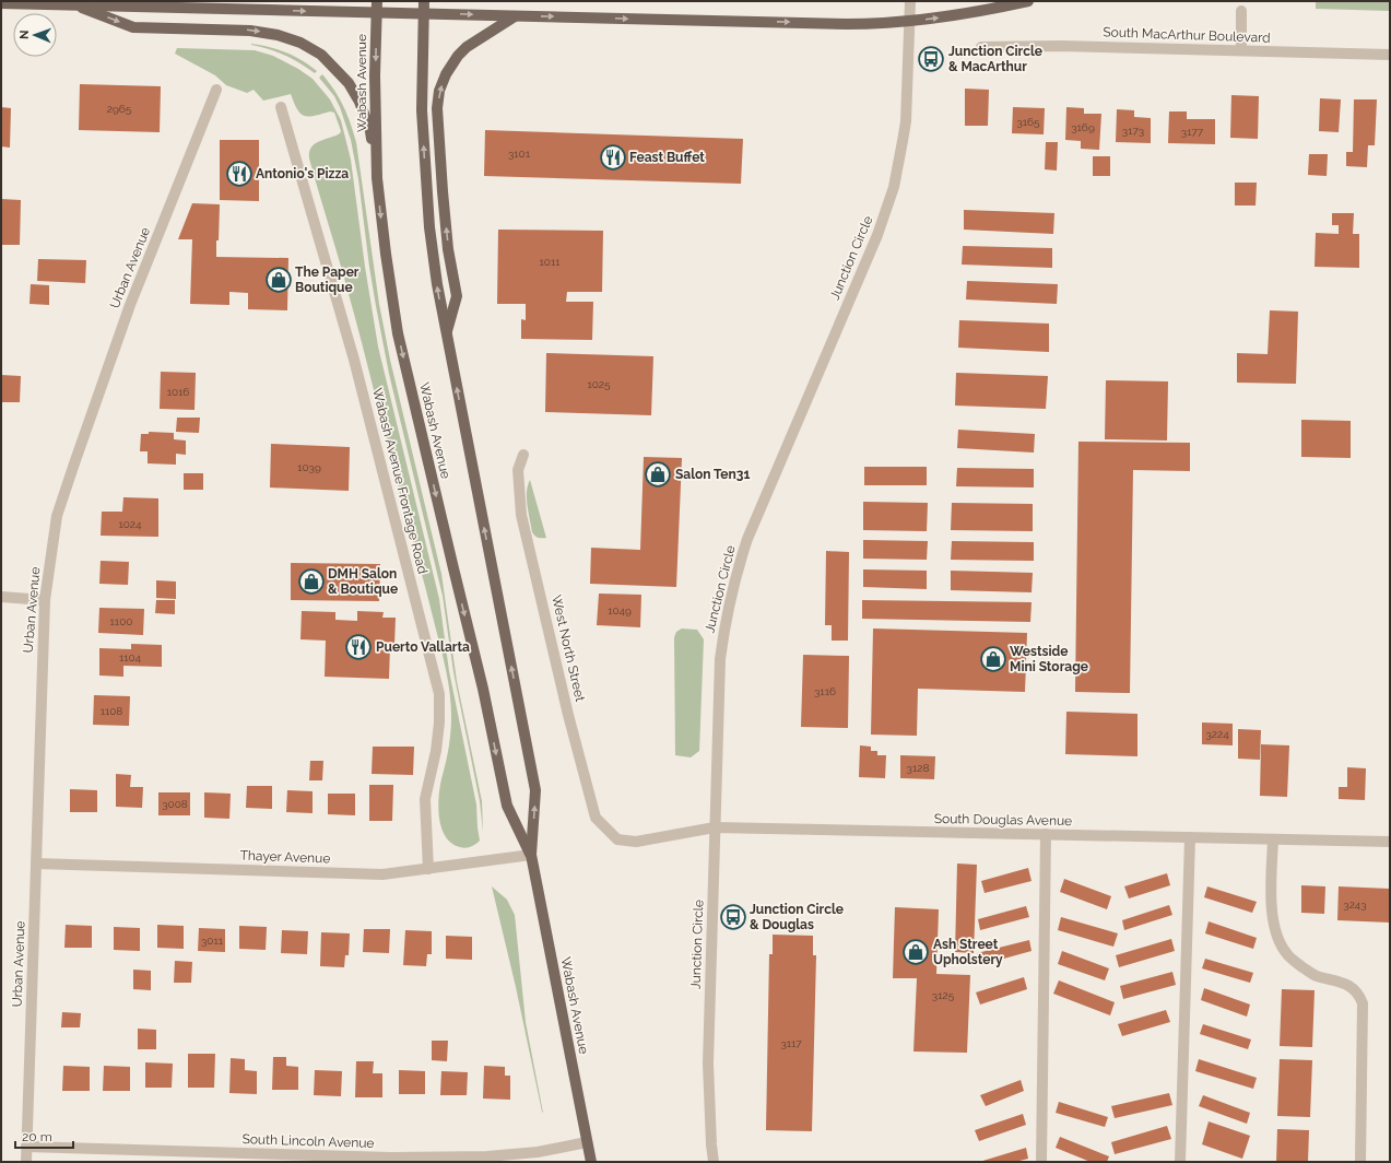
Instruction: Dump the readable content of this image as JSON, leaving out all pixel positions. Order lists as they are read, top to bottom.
{
  "streets": {
    "main road": ["Wabash Avenue"],
    "street": [
      "South MacArthur Boulevard",
      "Junction Circle",
      "Urban Avenue",
      "Wabash Avenue Frontage Road",
      "West North Street",
      "South Douglas Avenue",
      "Thayer Avenue",
      "South Lincoln Avenue"
    ]
  },
  "crossings": [
    ["Wabash Avenue", "Thayer Avenue"],
    ["Wabash Avenue", "South Lincoln Avenue"],
    ["Junction Circle", "South Douglas Avenue"],
    ["Urban Avenue", "Thayer Avenue"],
    ["Urban Avenue", "South Lincoln Avenue"],
    ["Wabash Avenue Frontage Road", "Thayer Avenue"],
    ["West North Street", "South Douglas Avenue"]
  ],
  "places": {
    "bus stop": ["Junction Circle & MacArthur", "Junction Circle & Douglas"],
    "restaurant": ["Feast Buffet", "Antonio's Pizza", "Puerto Vallarta"],
    "shop": [
      "The Paper Boutique",
      "Salon Ten31",
      "DMH Salon & Boutique",
      "Westside Mini Storage",
      "Ash Street Upholstery"
    ]
  },
  "house_numbers": [
    "2965",
    "3165",
    "3169",
    "3173",
    "3177",
    "3101",
    "1011",
    "1025",
    "1016",
    "1039",
    "1024",
    "1049",
    "1100",
    "1104",
    "3116",
    "1108",
    "3224",
    "3128",
    "3008",
    "3243",
    "3011",
    "3125",
    "3117"
  ],
  "scale_bar": "20 m",
  "north": "left"
}
